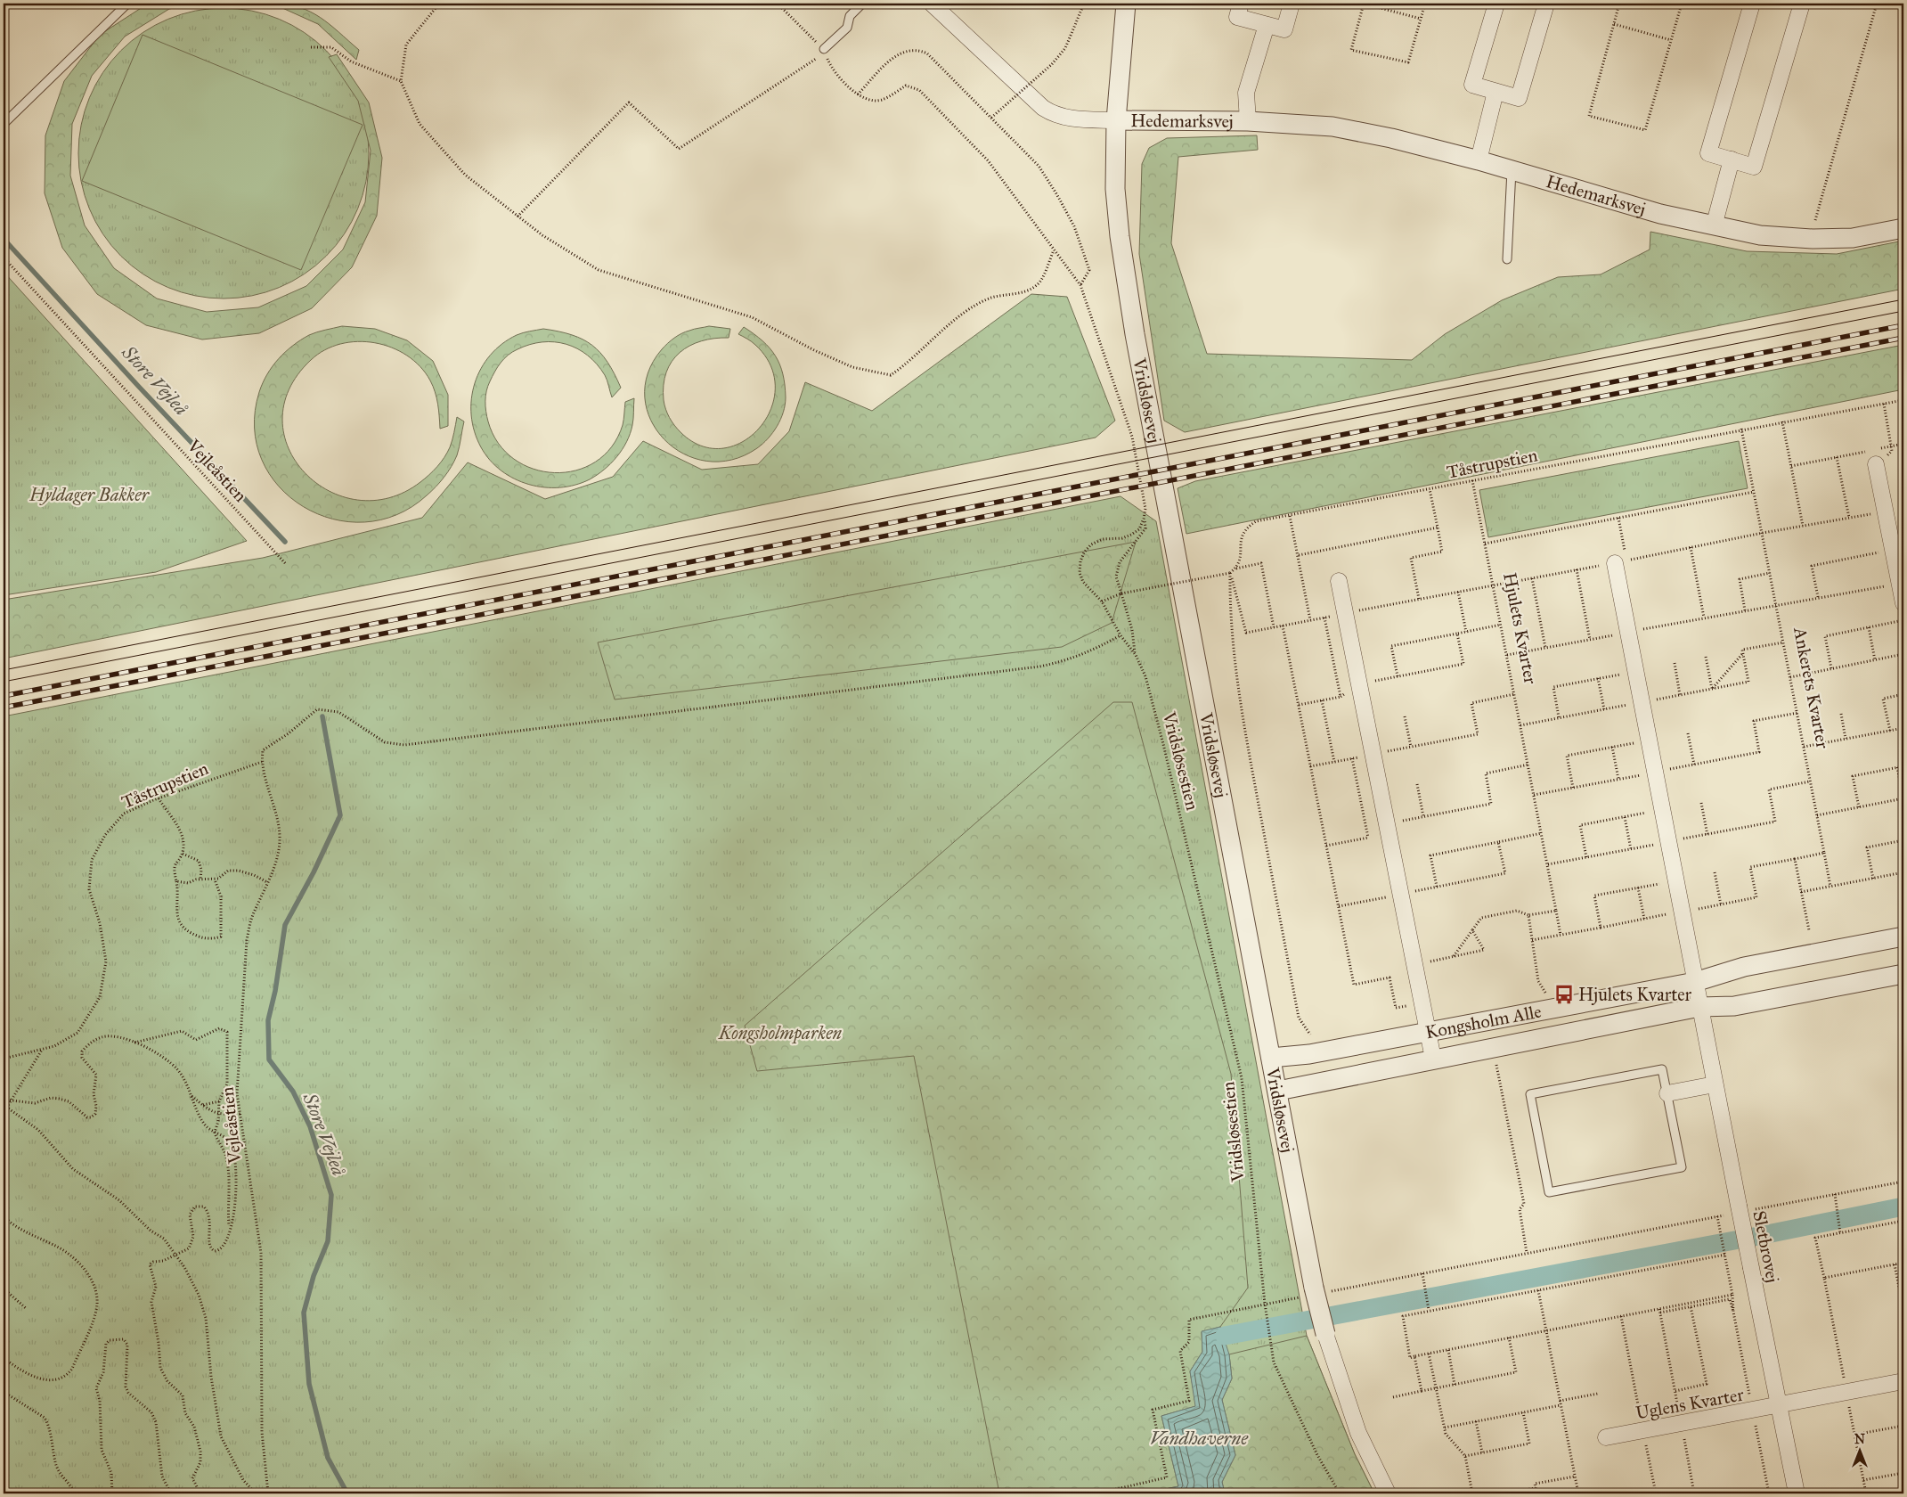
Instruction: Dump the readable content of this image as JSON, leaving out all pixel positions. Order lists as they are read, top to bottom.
{
  "streets": {
    "street": [
      "Hedemarksvej",
      "Vridsløsevej",
      "Kongsholm Alle",
      "Sletbrovej",
      "Uglens Kvarter"
    ],
    "path": [
      "Tåstrupstien",
      "Vejleåstien",
      "Hjulets Kvarter",
      "Ankerets Kvarter",
      "Vridsløsestien"
    ]
  },
  "crossings": [
    ["Hedemarksvej", "Vridsløsevej"],
    ["Vridsløsevej", "Kongsholm Alle"],
    ["Tåstrupstien", "Vejleåstien"],
    ["Tåstrupstien", "Hjulets Kvarter"],
    ["Tåstrupstien", "Ankerets Kvarter"],
    ["Kongsholm Alle", "Sletbrovej"],
    ["Sletbrovej", "Uglens Kvarter"]
  ],
  "water": ["Store Vejleå", "Vandhaverne"],
  "parks": ["Hyldager Bakker", "Kongsholmparken"],
  "places": {
    "bus stop": ["Hjulets Kvarter"]
  },
  "north": "top"
}
